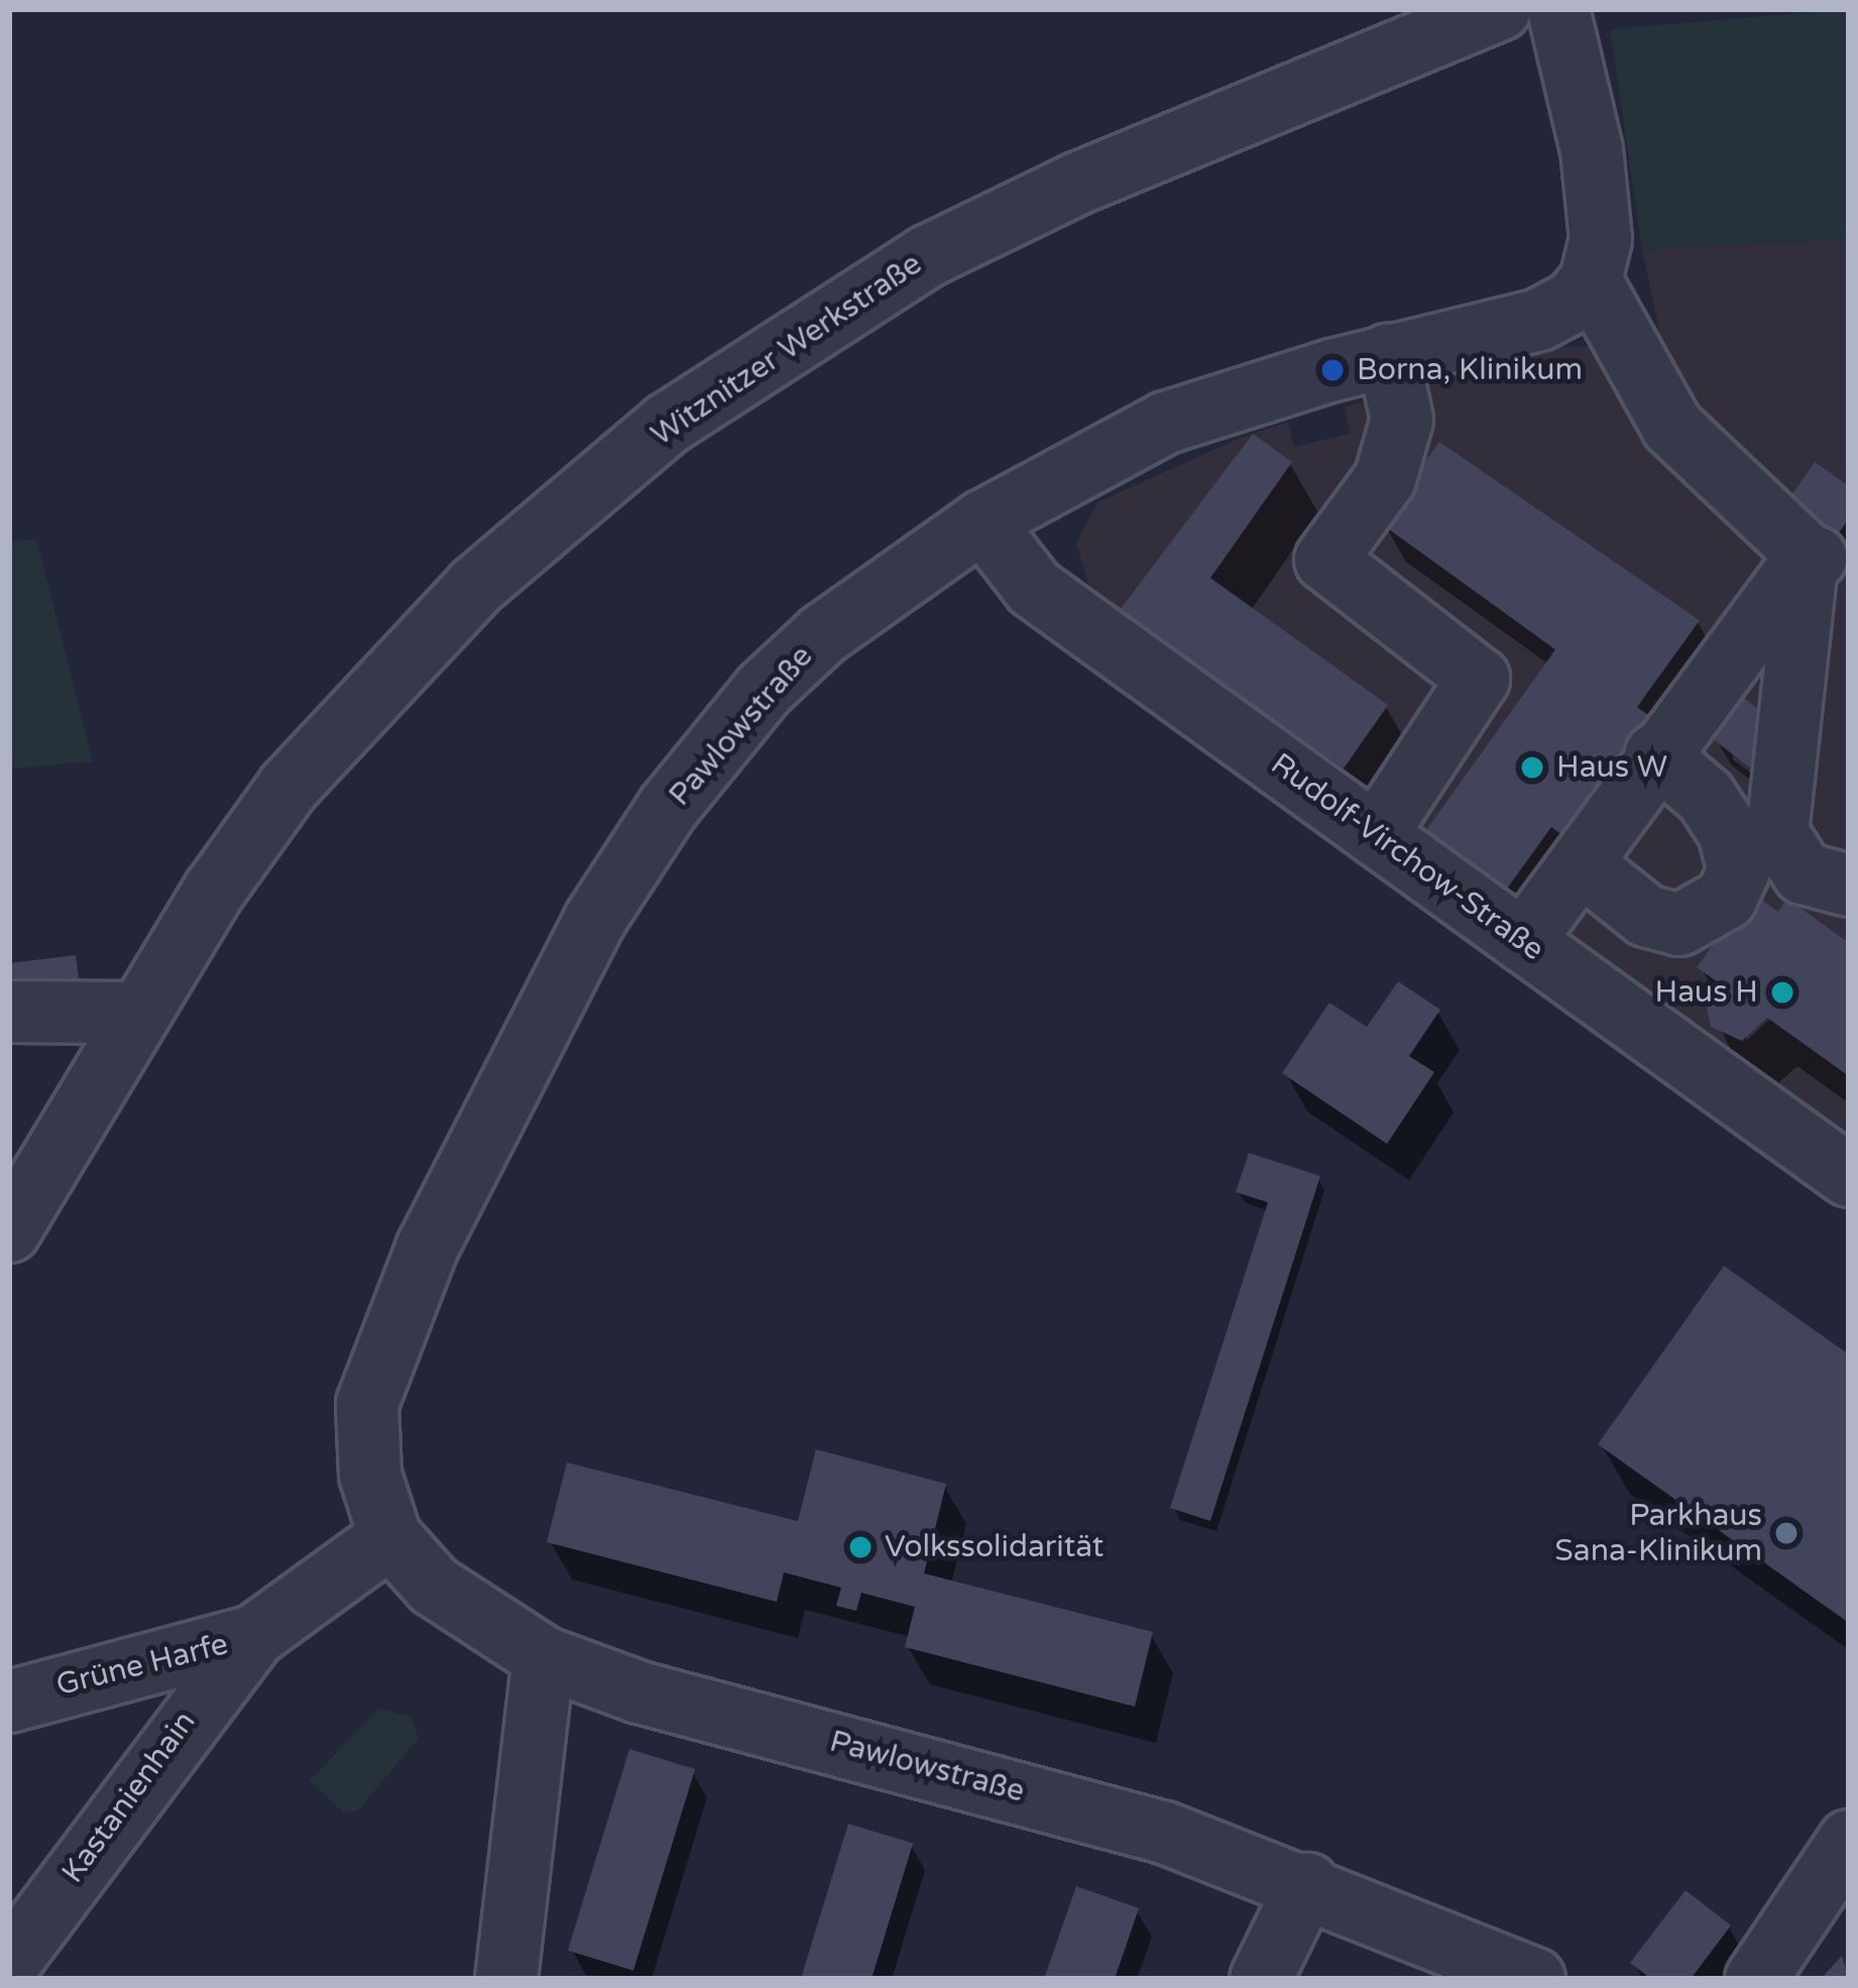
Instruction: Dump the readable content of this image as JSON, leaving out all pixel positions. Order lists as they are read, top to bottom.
{
  "streets": {
    "street": [
      "Witznitzer Werkstraße",
      "Pawlowstraße",
      "Rudolf-Virchow-Straße",
      "Grüne Harfe",
      "Kastanienhain"
    ]
  },
  "crossings": [
    ["Pawlowstraße", "Rudolf-Virchow-Straße"],
    ["Pawlowstraße", "Grüne Harfe"],
    ["Grüne Harfe", "Kastanienhain"]
  ],
  "places": [
    "Borna, Klinikum",
    "Haus W",
    "Haus H",
    "Parkhaus Sana-Klinikum",
    "Volkssolidarität"
  ]
}
